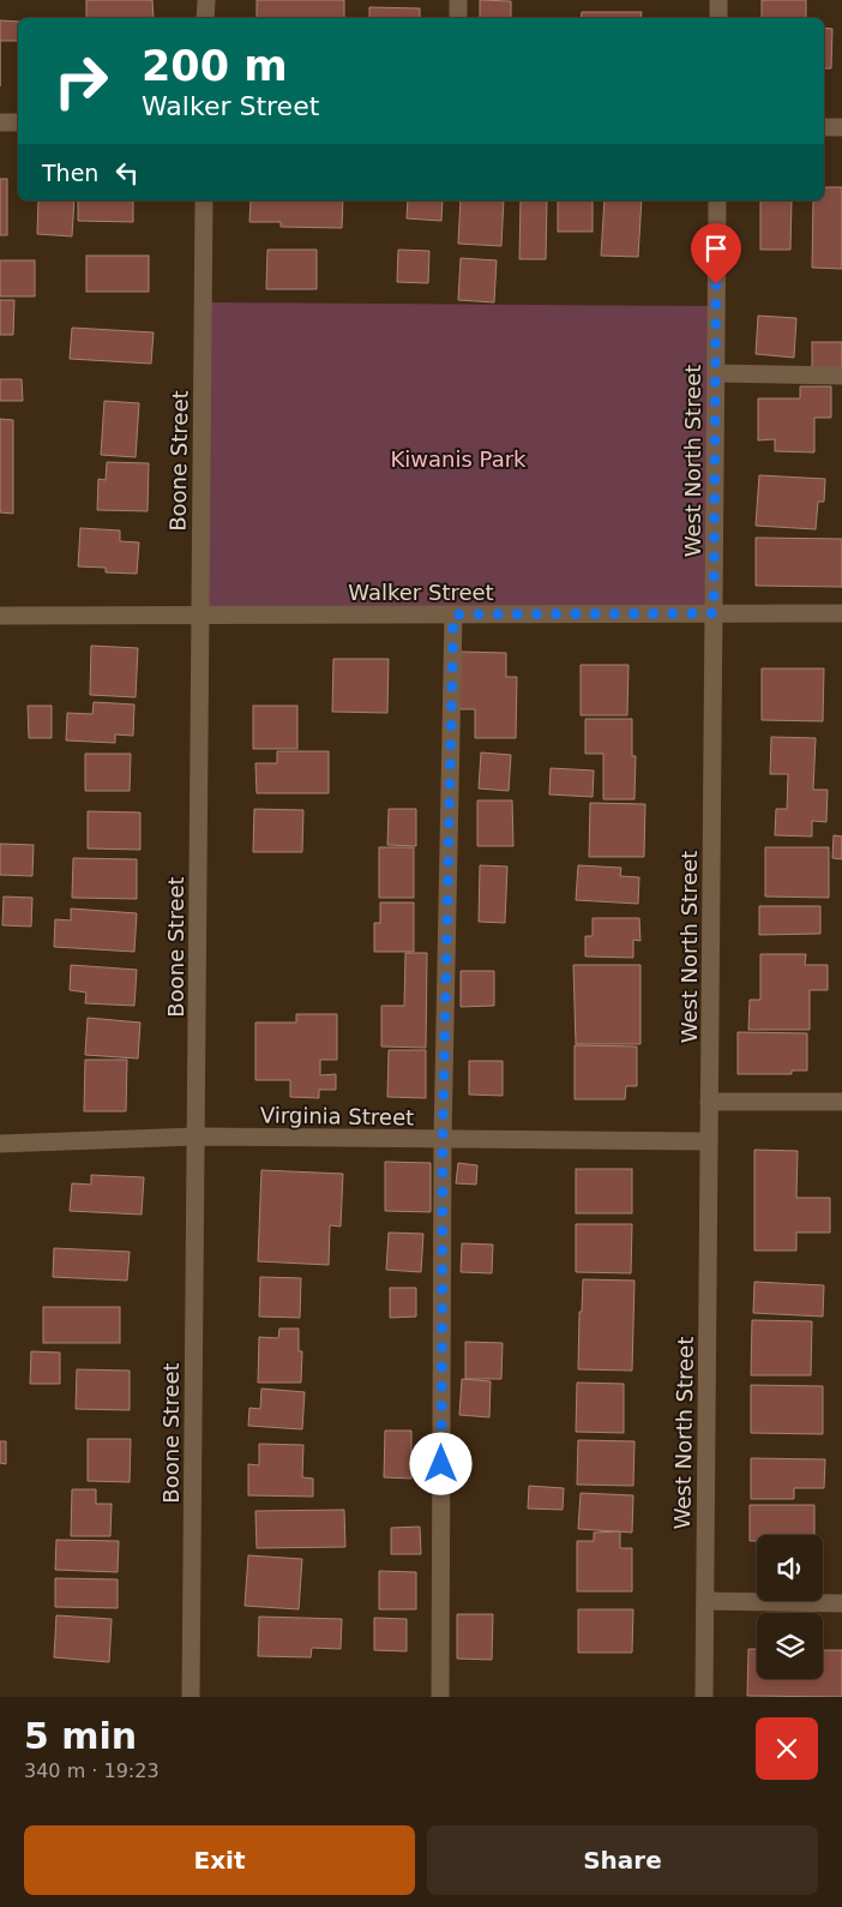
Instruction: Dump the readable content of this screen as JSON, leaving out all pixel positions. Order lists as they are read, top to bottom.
{
  "streets": {
    "street": [
      "Boone Street",
      "West North Street",
      "Walker Street",
      "Virginia Street"
    ]
  },
  "crossings": [
    ["Boone Street", "Walker Street"],
    ["Boone Street", "Virginia Street"],
    ["West North Street", "Walker Street"],
    ["West North Street", "Virginia Street"]
  ],
  "parks": ["Kiwanis Park"],
  "page": {
    "turn": ["200 m", "Walker Street"],
    "then": "Then",
    "heading": ["5 min", "340 m · 19:23"],
    "buttons": ["Exit", "Share"]
  }
}
